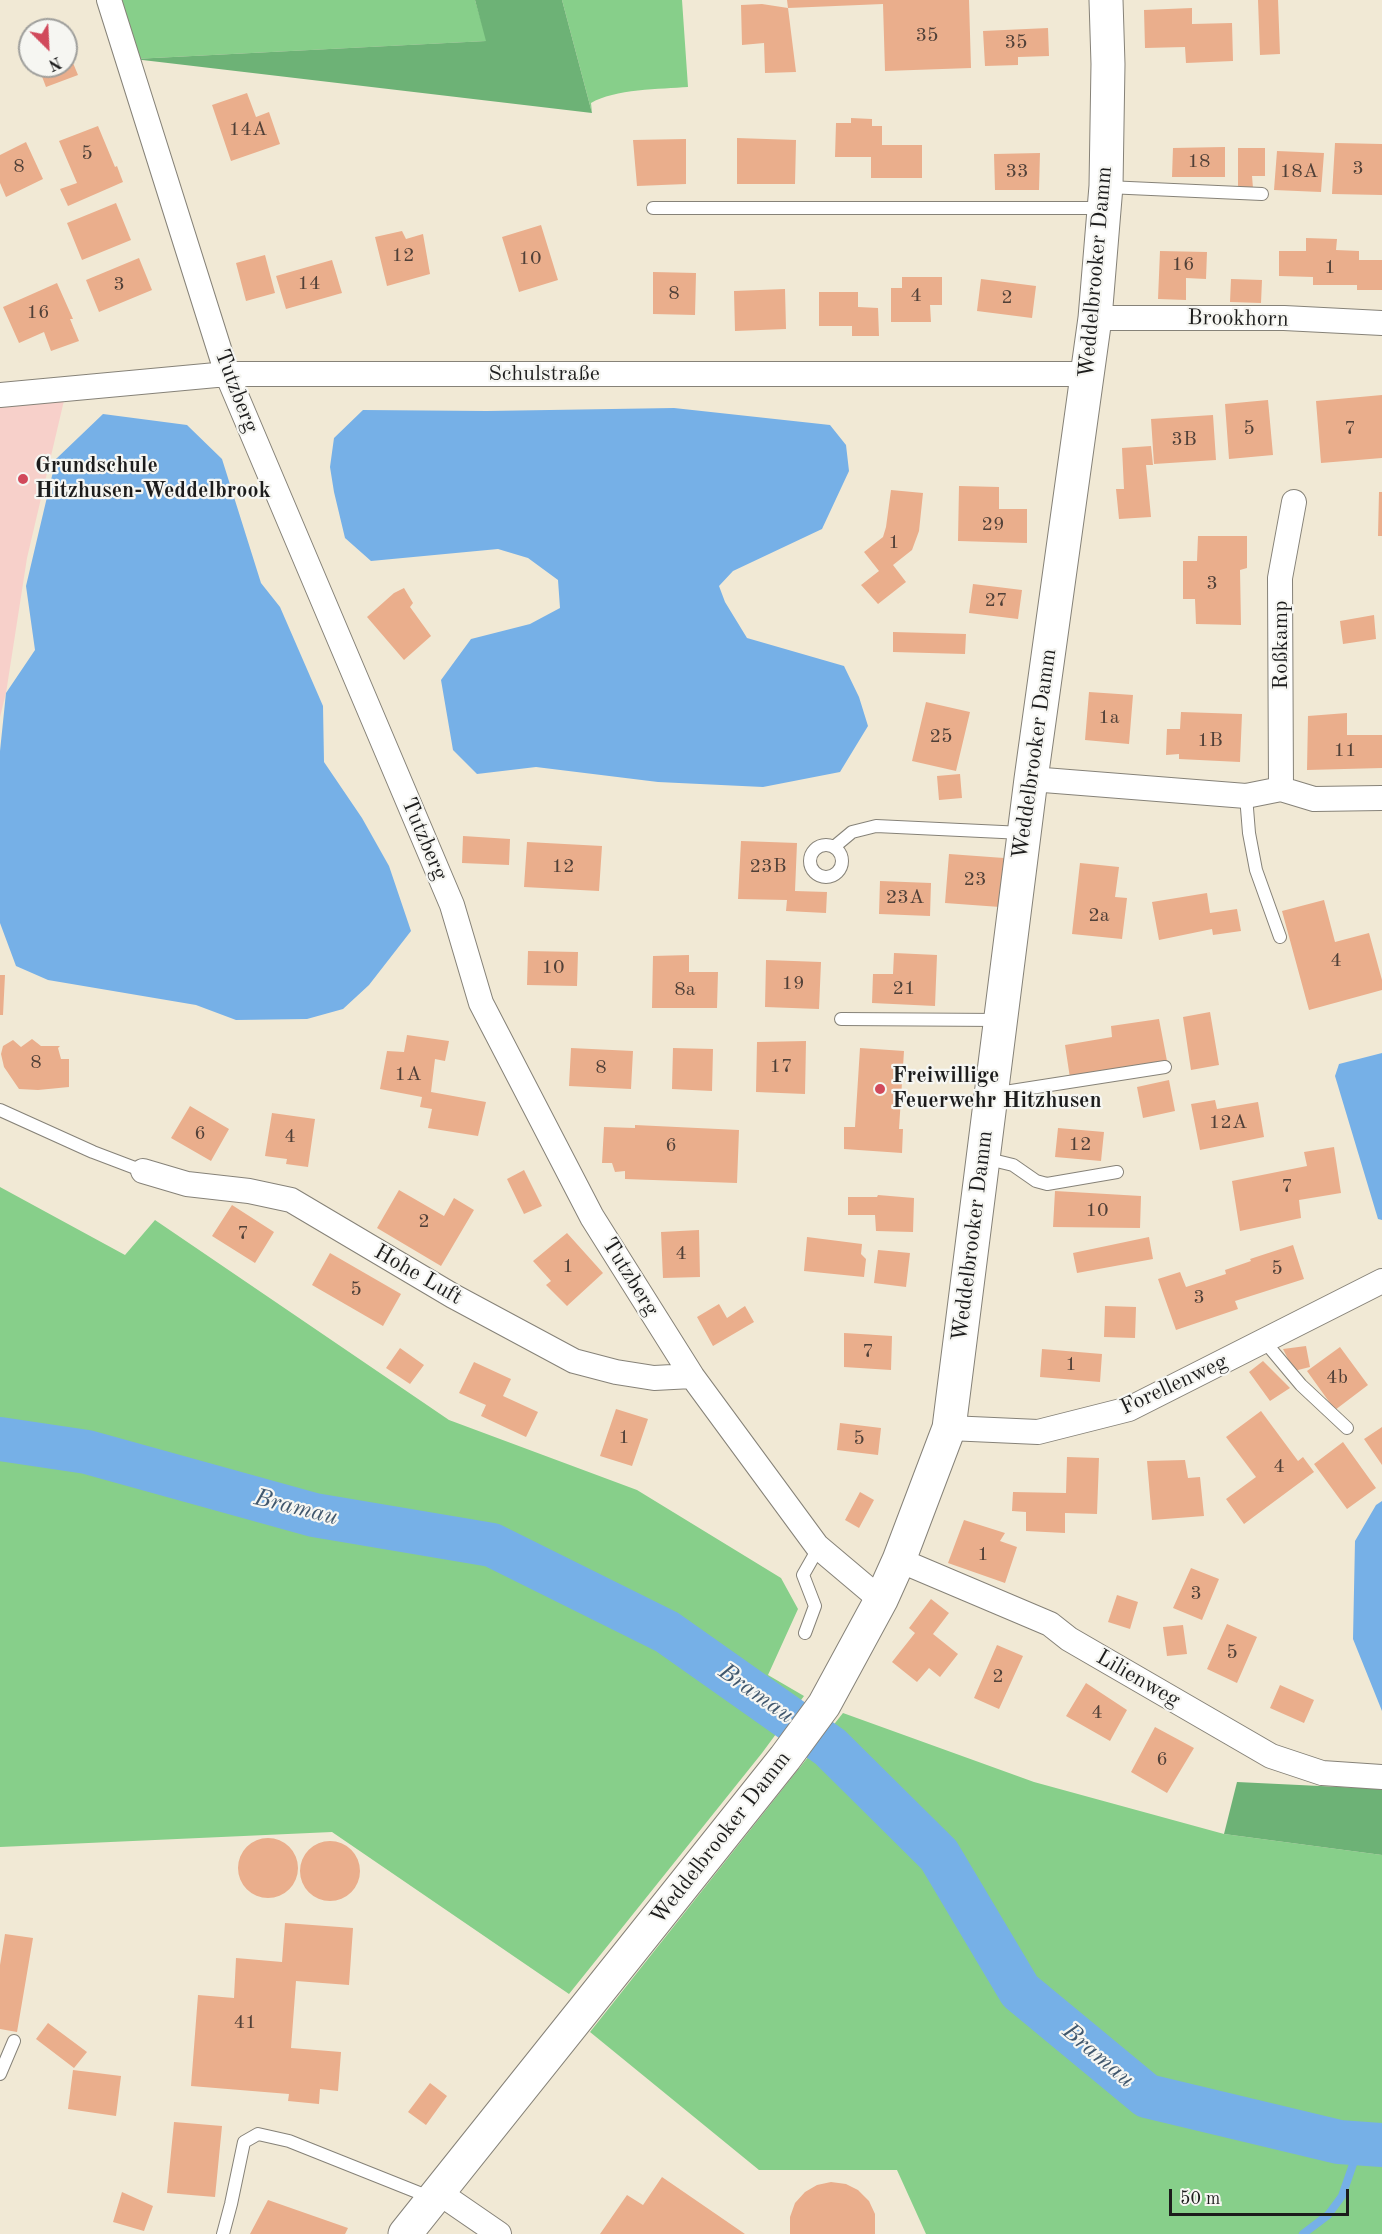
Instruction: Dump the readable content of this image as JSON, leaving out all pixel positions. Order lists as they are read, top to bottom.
{
  "streets": {
    "street": [
      "Weddelbrooker Damm",
      "Brookhorn",
      "Schulstraße",
      "Tutzberg",
      "Roßkamp",
      "Hohe Luft",
      "Forellenweg",
      "Lilienweg"
    ]
  },
  "crossings": [
    ["Weddelbrooker Damm", "Brookhorn"],
    ["Weddelbrooker Damm", "Schulstraße"],
    ["Weddelbrooker Damm", "Tutzberg"],
    ["Weddelbrooker Damm", "Forellenweg"],
    ["Weddelbrooker Damm", "Lilienweg"],
    ["Schulstraße", "Tutzberg"],
    ["Tutzberg", "Hohe Luft"]
  ],
  "water": ["Bramau"],
  "places": ["Grundschule Hitzhusen-Weddelbrook", "Freiwillige Feuerwehr Hitzhusen"],
  "house_numbers": [
    "35",
    "35",
    "14A",
    "5",
    "18",
    "8",
    "3",
    "33",
    "18A",
    "12",
    "10",
    "16",
    "1",
    "14",
    "3",
    "8",
    "4",
    "2",
    "16",
    "5",
    "7",
    "3B",
    "29",
    "1",
    "3",
    "27",
    "1a",
    "25",
    "1B",
    "11",
    "12",
    "23B",
    "23",
    "23A",
    "2a",
    "4",
    "10",
    "19",
    "21",
    "8a",
    "8",
    "17",
    "8",
    "1A",
    "12A",
    "6",
    "4",
    "12",
    "6",
    "7",
    "10",
    "2",
    "7",
    "4",
    "1",
    "5",
    "5",
    "3",
    "7",
    "1",
    "4b",
    "1",
    "5",
    "4",
    "1",
    "3",
    "5",
    "2",
    "4",
    "6",
    "41"
  ],
  "scale_bar": "50 m",
  "north": "bottom right"
}
